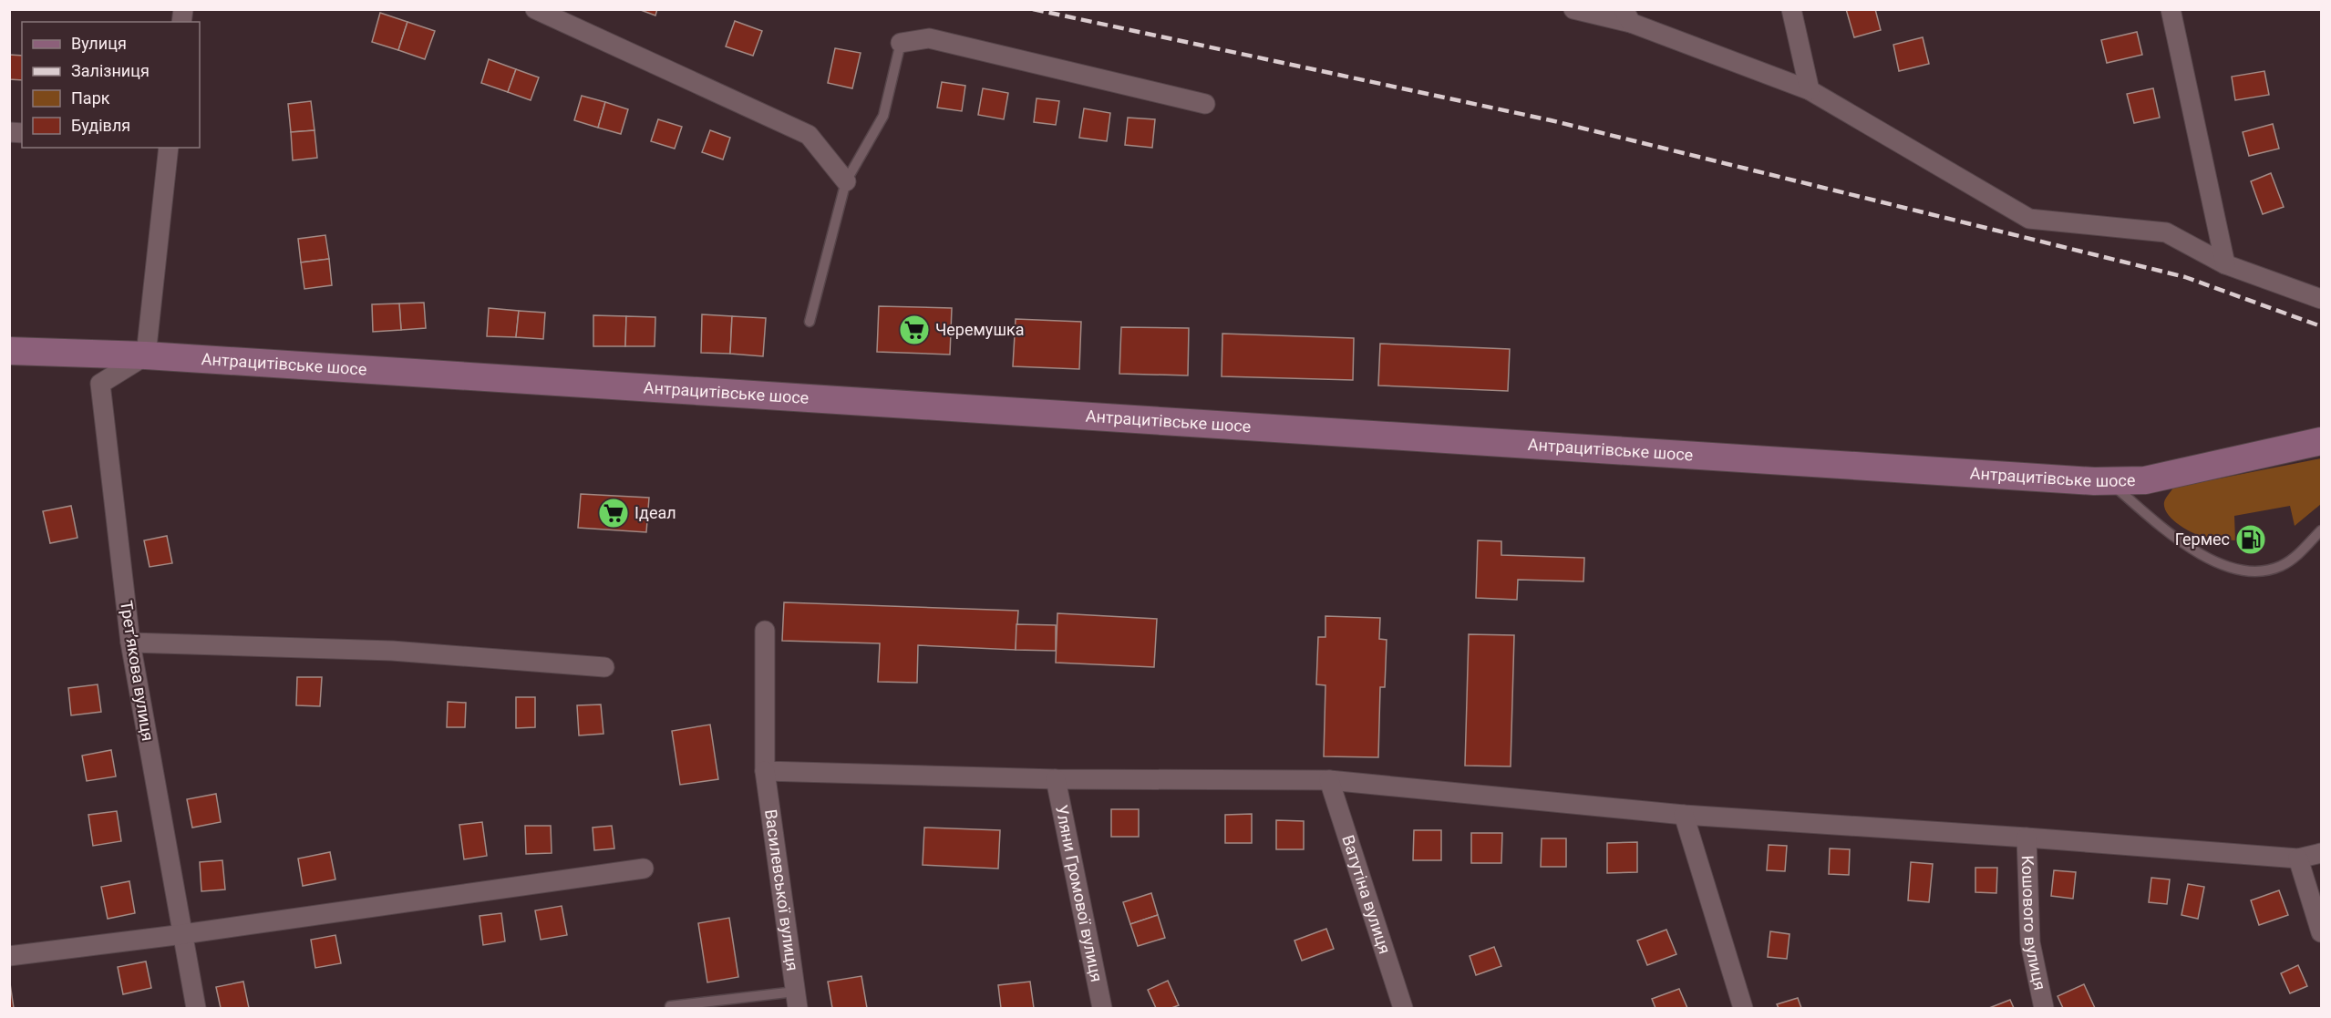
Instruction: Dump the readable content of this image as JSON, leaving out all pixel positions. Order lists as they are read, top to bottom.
{
  "streets": {
    "main road": ["Антрацитівське шосе"],
    "street": [
      "Третʼякова вулиця",
      "Василевської вулиця",
      "Уляни Громової вулиця",
      "Ватутіна вулиця",
      "Кошового вулиця"
    ]
  },
  "crossings": [
    ["Антрацитівське шосе", "Третʼякова вулиця"]
  ],
  "places": {
    "supermarket": ["Черемушка", "Ідеал"],
    "fuel station": ["Гермес"]
  },
  "legend": [
    "Вулиця",
    "Залізниця",
    "Парк",
    "Будівля"
  ]
}
